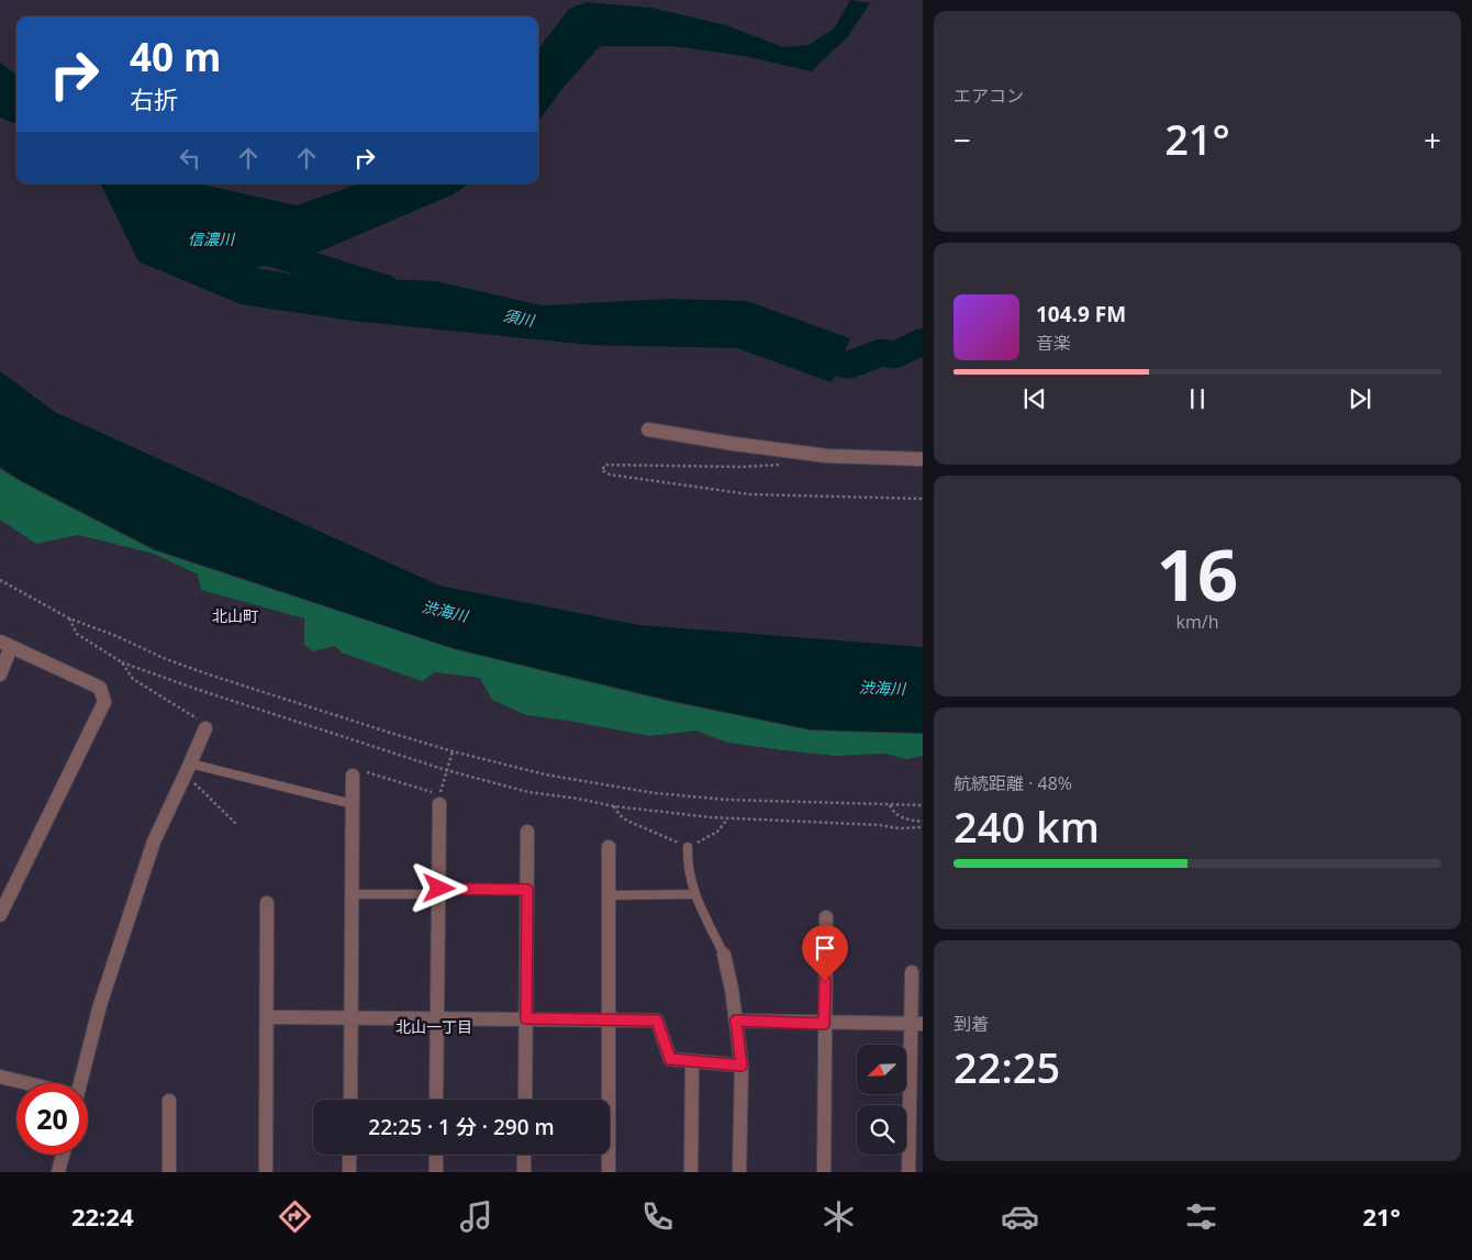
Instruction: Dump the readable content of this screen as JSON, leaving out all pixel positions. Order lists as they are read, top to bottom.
{
  "districts": ["北山町", "北山一丁目"],
  "water": ["信濃川", "須川", "渋海川"],
  "north": "bottom left",
  "page": {
    "tile": [
      "エアコン",
      ["16", "km/h"],
      ["航続距離 · 48%", "240 km"],
      ["到着", "22:25"]
    ],
    "turn": ["40 m", "右折"],
    "heat": ["−", "21°", "+"],
    "song": ["104.9 FM", "音楽"],
    "limit": "20",
    "trip": "22:25 · 1 分 · 290 m",
    "tabs": ["22:24", "21°"]
  }
}
